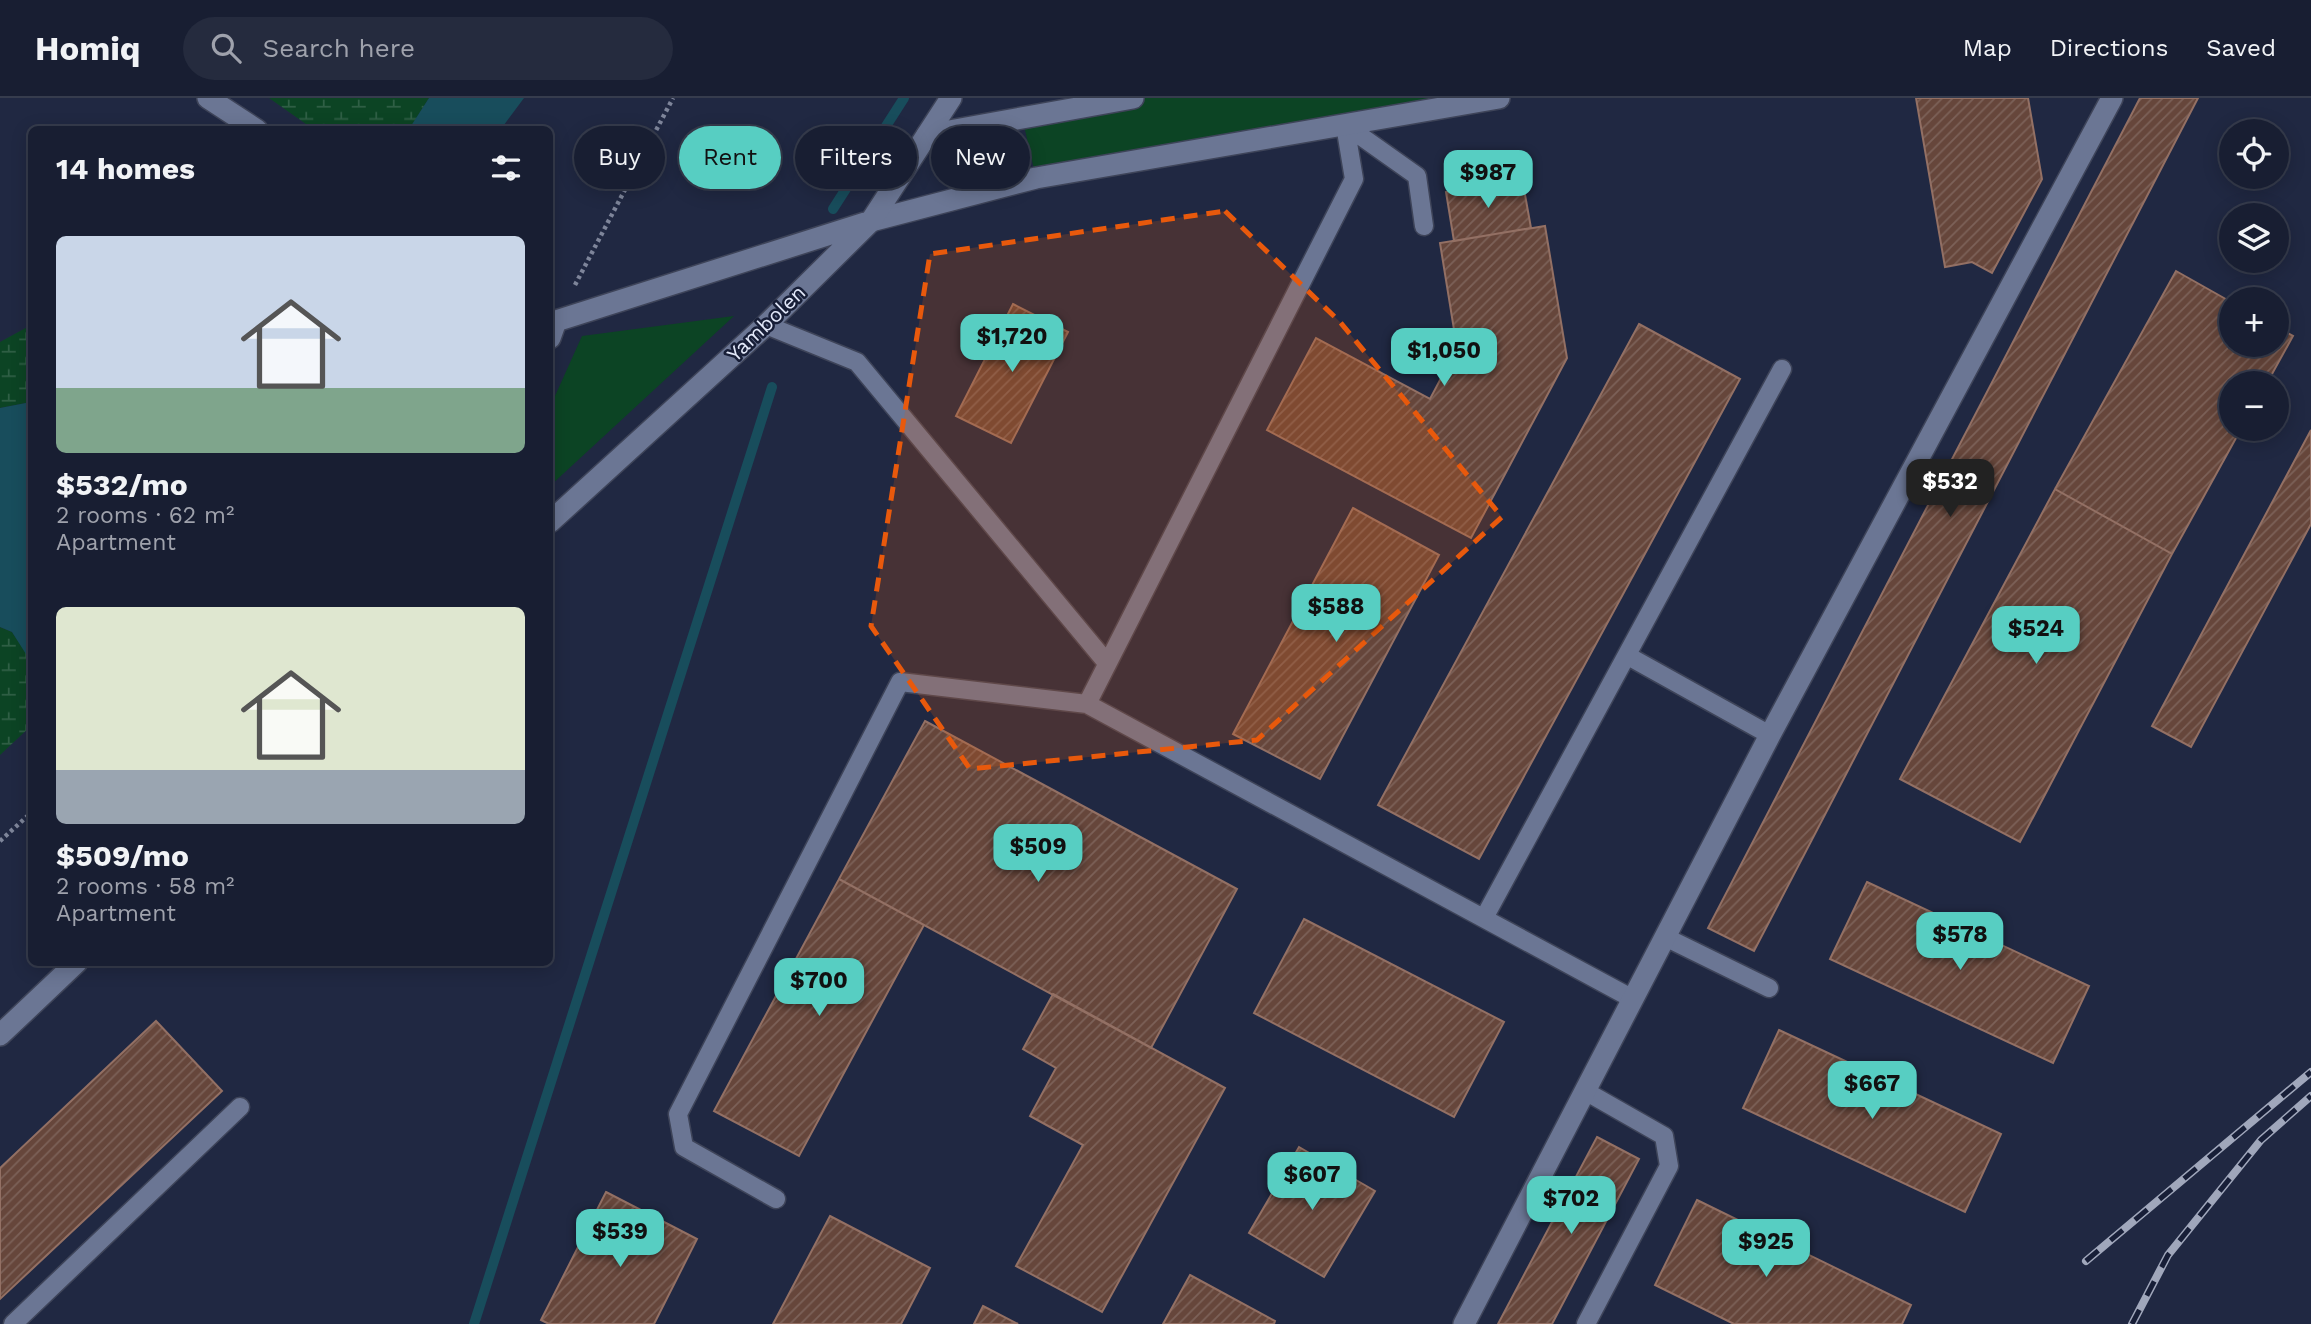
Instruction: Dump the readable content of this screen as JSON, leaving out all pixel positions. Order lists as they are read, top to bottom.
{
  "streets": {
    "street": ["Yambolen"]
  },
  "page": {
    "header": "Homiq",
    "search": "Search here",
    "nav": ["Map", "Directions", "Saved"],
    "map_buttons": ["+", "−"],
    "chip": [
      "Buy",
      "Rent",
      "Filters",
      "New"
    ],
    "heading": "14 homes",
    "price": [
      "$987",
      "$1,720",
      "$1,050",
      "$532",
      "$588",
      "$524",
      "$509",
      "$578",
      "$700",
      "$667",
      "$607",
      "$702",
      "$539",
      "$925"
    ],
    "list": [
      {
        "name": "$532/mo",
        "note": "2 rooms · 62 m² · Apartment"
      },
      {
        "name": "$509/mo",
        "note": "2 rooms · 58 m² · Apartment"
      }
    ]
  }
}
